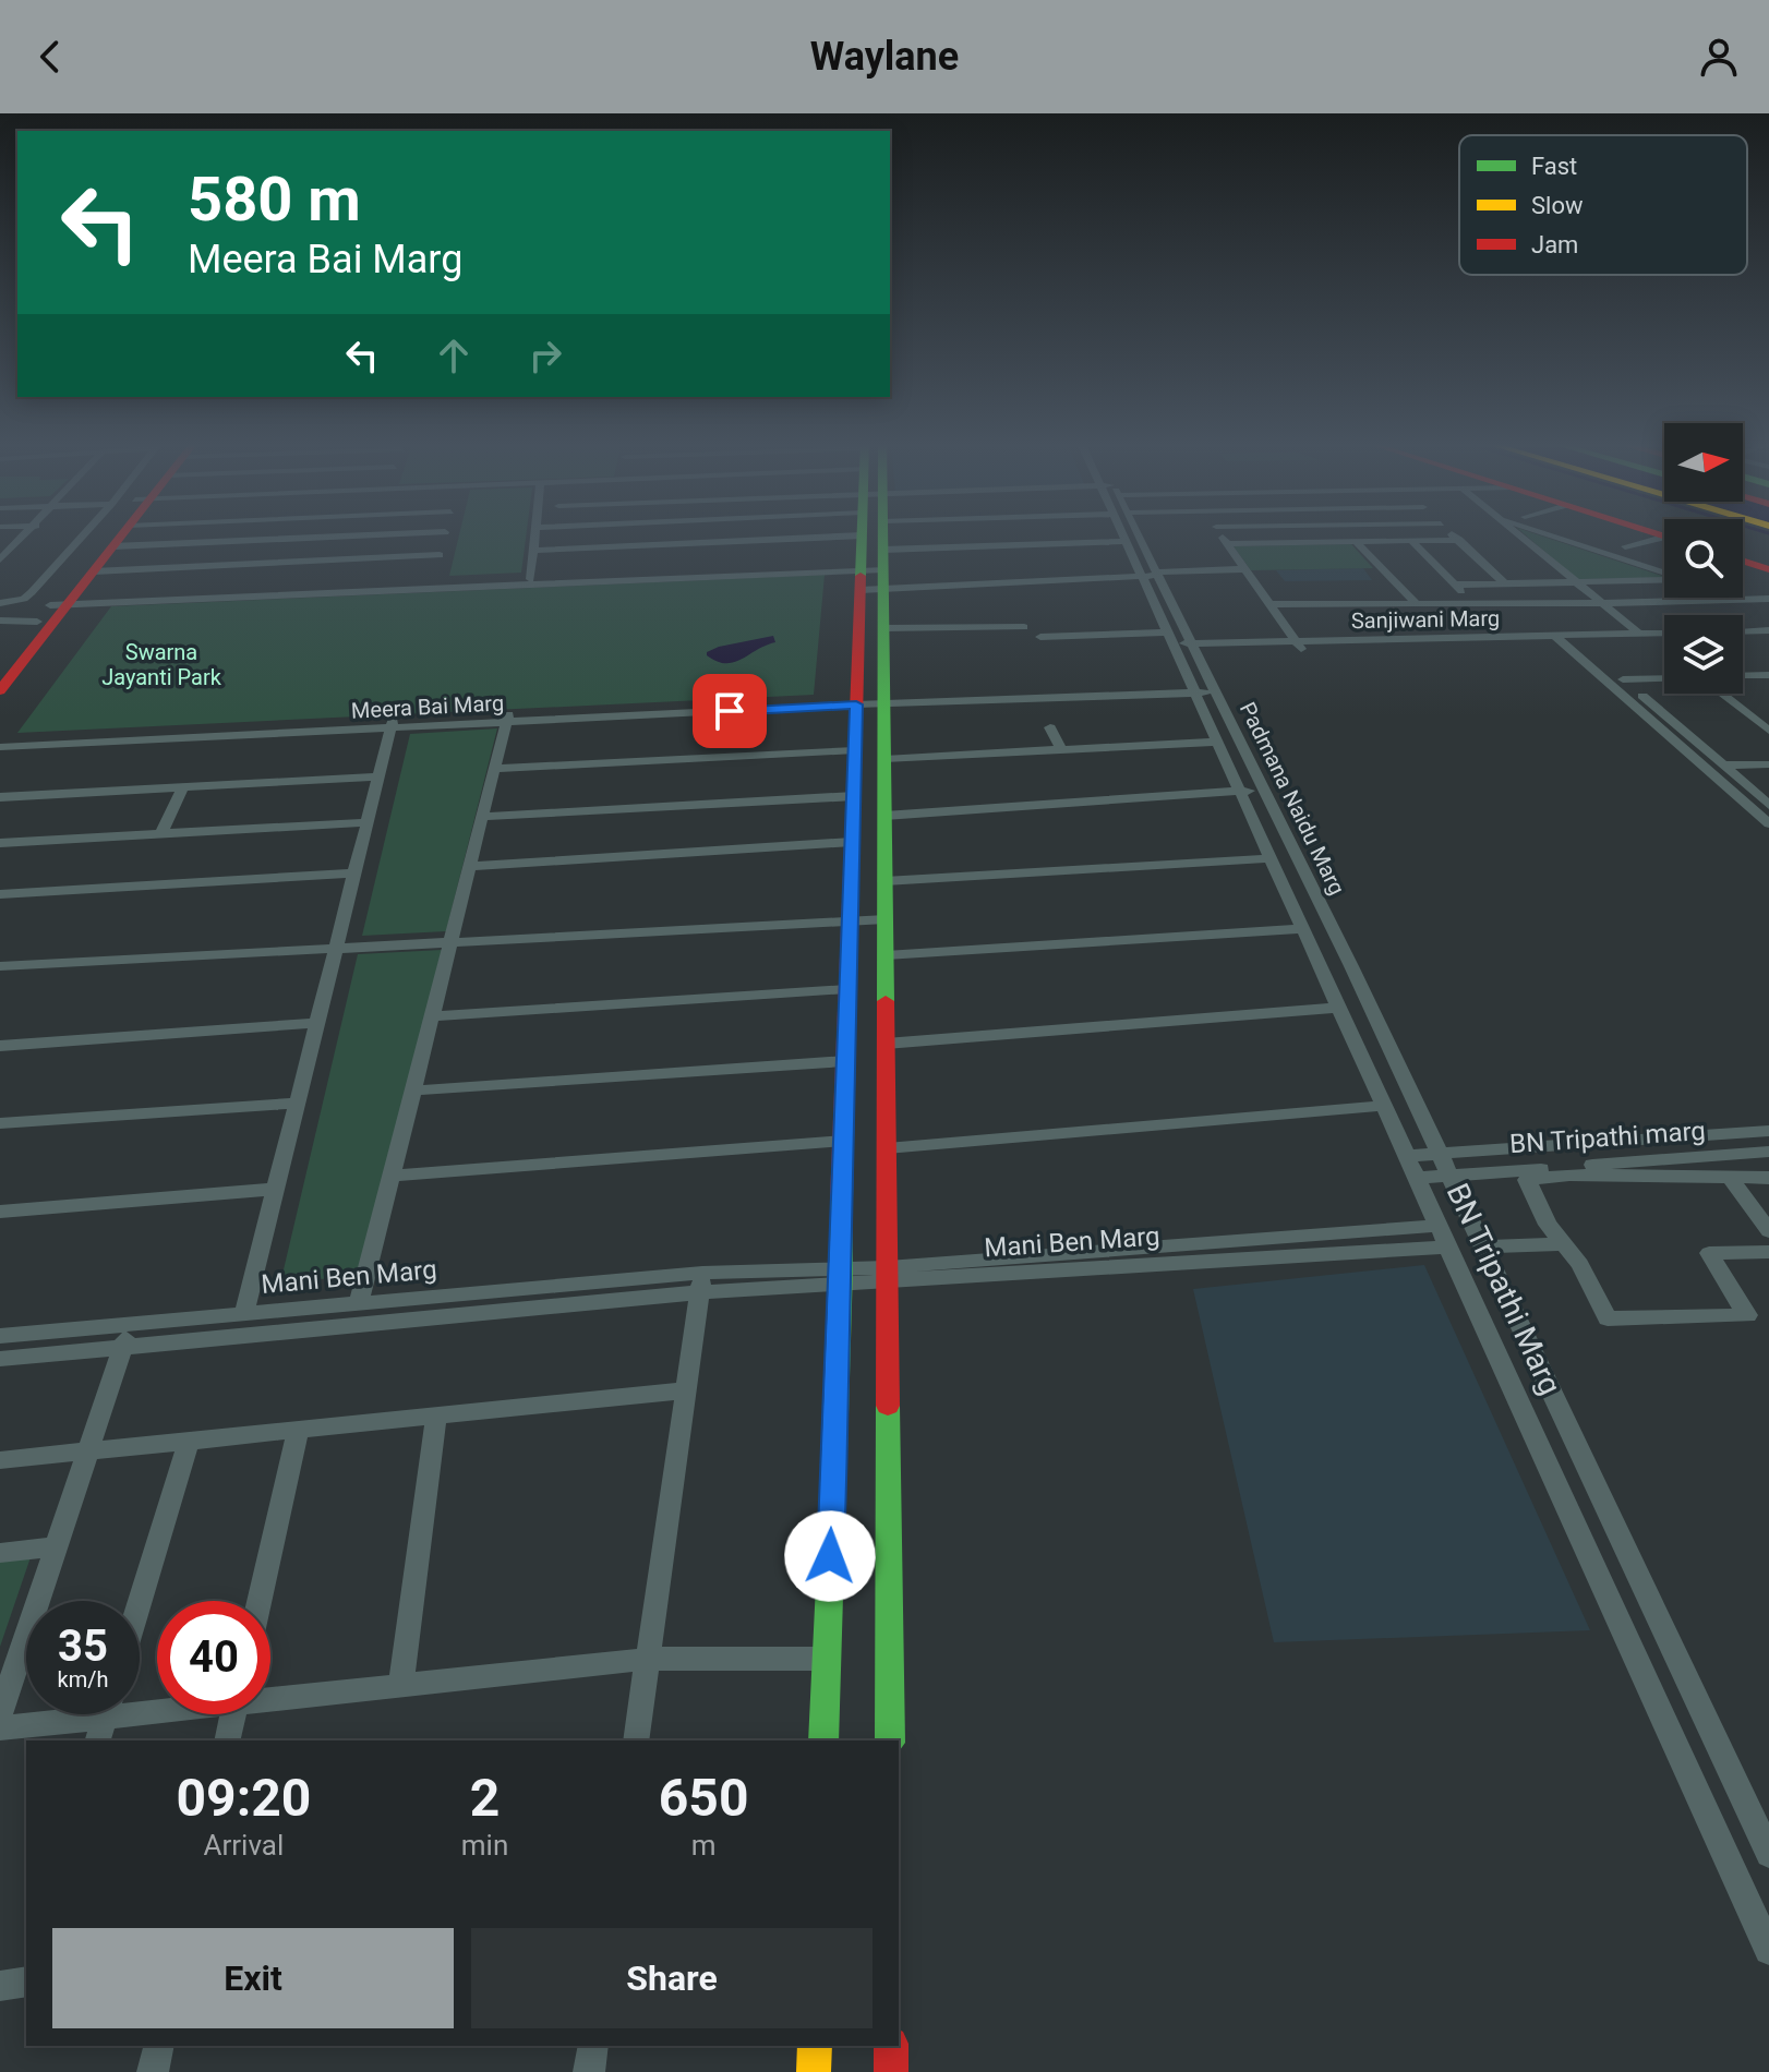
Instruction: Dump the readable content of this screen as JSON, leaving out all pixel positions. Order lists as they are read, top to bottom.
{
  "streets": {
    "street": [
      "Sanjiwani Marg",
      "Meera Bai Marg",
      "Padmana Naidu Marg",
      "BN Tripathi marg",
      "Mani Ben Marg",
      "BN Tripathi Marg"
    ]
  },
  "crossings": [
    ["Sanjiwani Marg", "Padmana Naidu Marg"],
    ["Meera Bai Marg", "Padmana Naidu Marg"],
    ["Padmana Naidu Marg", "BN Tripathi marg"],
    ["Padmana Naidu Marg", "BN Tripathi Marg"],
    ["BN Tripathi marg", "BN Tripathi Marg"],
    ["Mani Ben Marg", "BN Tripathi Marg"]
  ],
  "parks": ["Swarna Jayanti Park"],
  "legend": ["Fast", "Slow", "Jam"],
  "north": "right",
  "page": {
    "header": "Waylane",
    "turn": ["580 m", "Meera Bai Marg"],
    "speed": "35 km/h",
    "limit": "40",
    "eta": [
      "09:20",
      "Arrival",
      "2",
      "min",
      "650",
      "m"
    ],
    "buttons": ["Exit", "Share"]
  }
}
